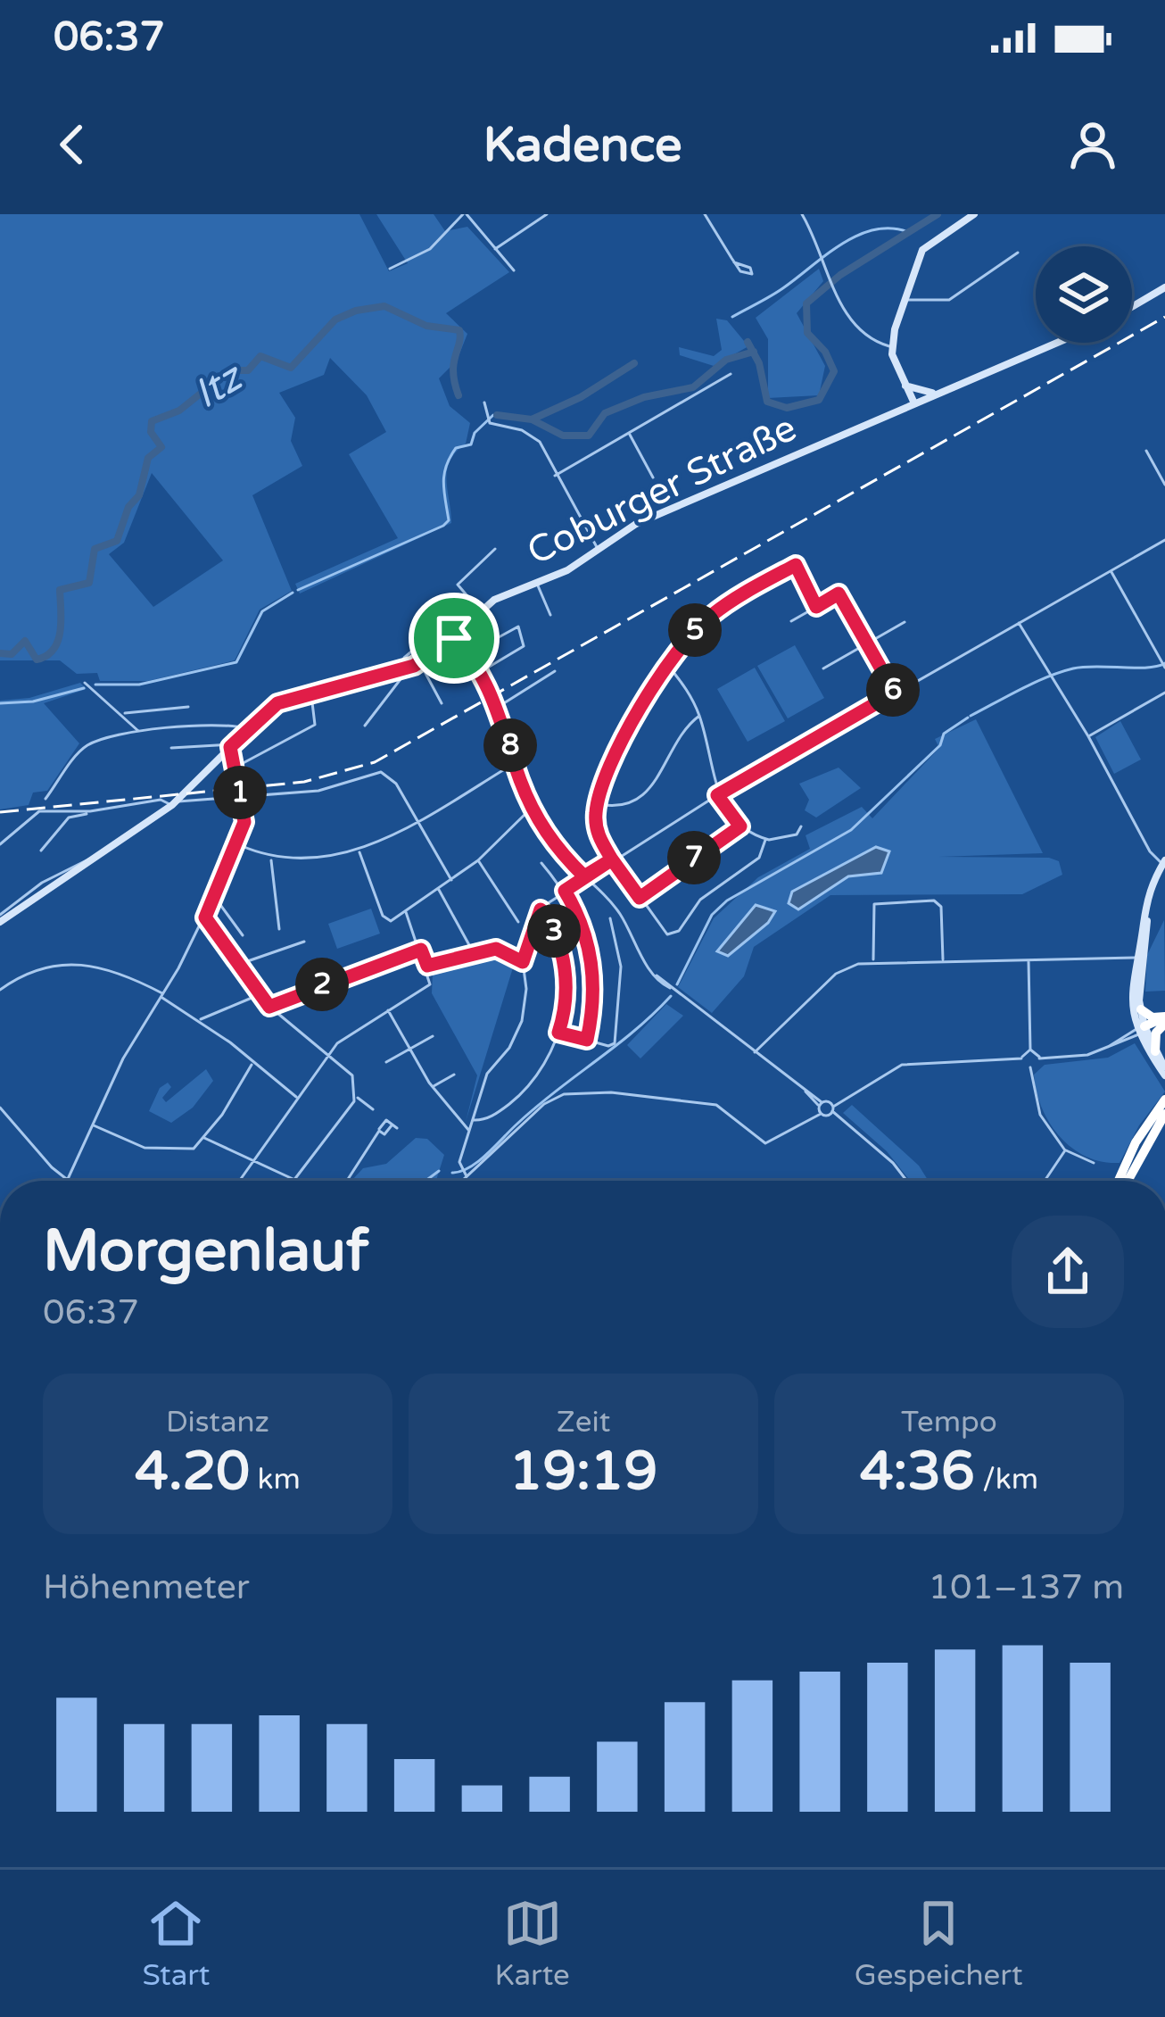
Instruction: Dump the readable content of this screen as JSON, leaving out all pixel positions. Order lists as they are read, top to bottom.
{
  "streets": {
    "street": ["Coburger Straße"]
  },
  "water": ["Itz"],
  "page": {
    "status": "06:37",
    "header": "Kadence",
    "pins": [
      "5",
      "6",
      "8",
      "1",
      "7",
      "3",
      "2"
    ],
    "heading": ["Morgenlauf", "06:37"],
    "stats": [
      ["Distanz", "4.20 km"],
      ["Zeit", "19:19"],
      ["Tempo", "4:36 /km"]
    ],
    "chart": ["Höhenmeter", "101–137 m"],
    "tabs": ["Start", "Karte", "Gespeichert"]
  }
}
